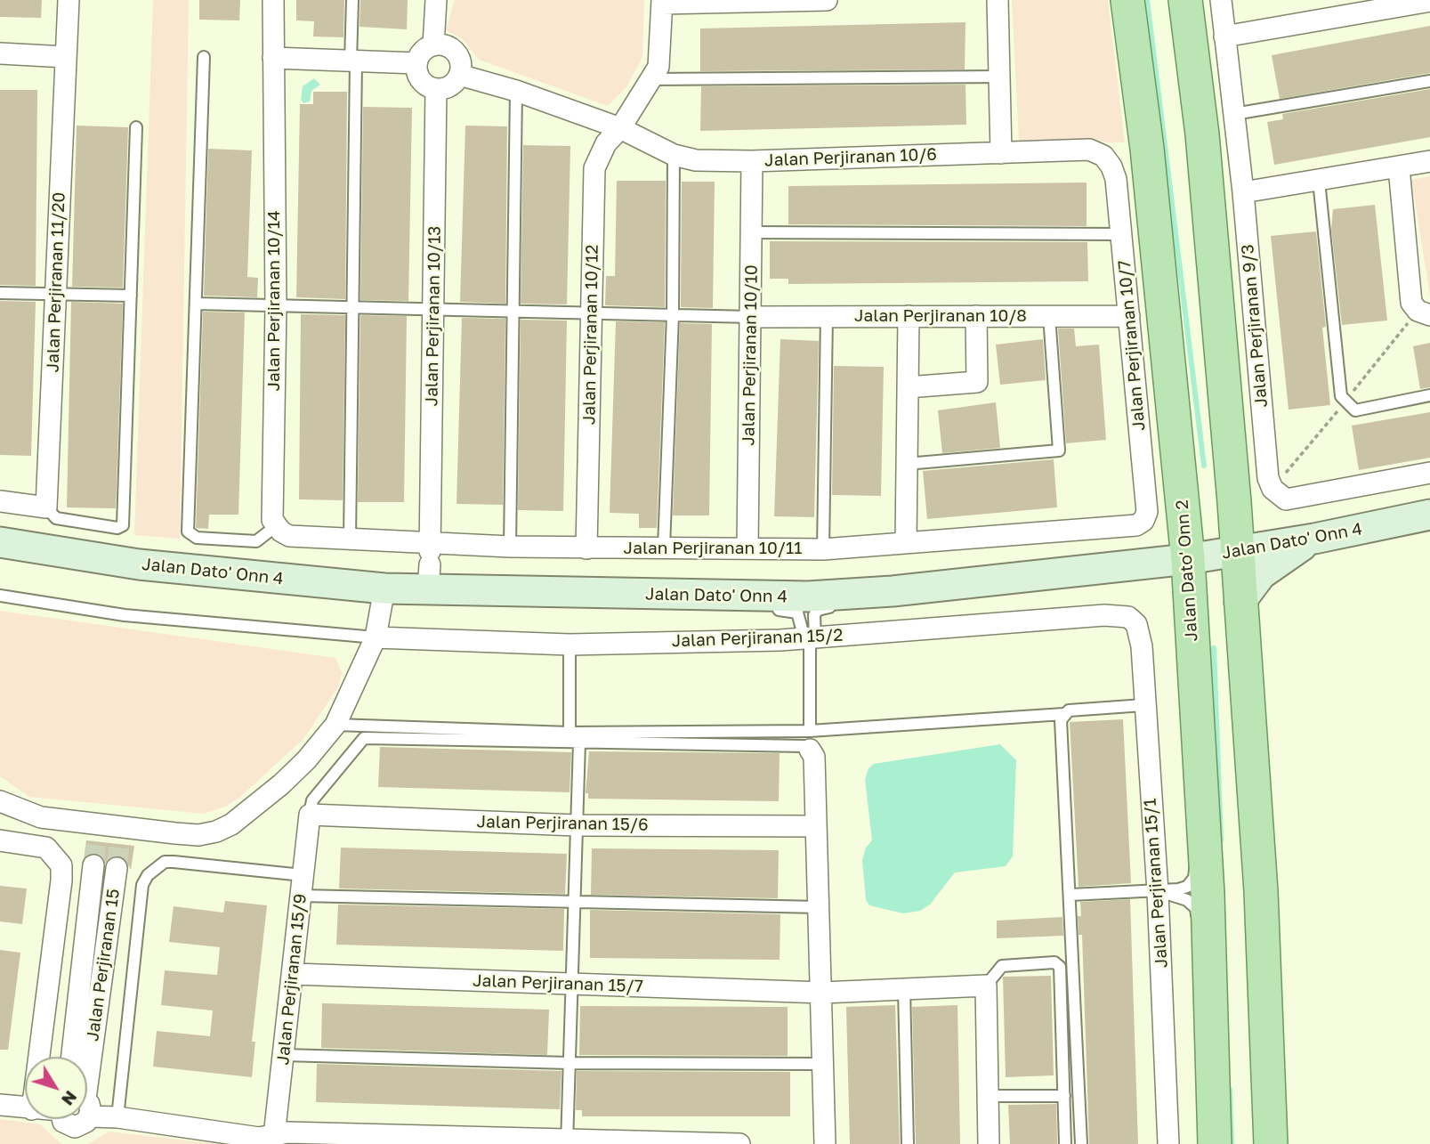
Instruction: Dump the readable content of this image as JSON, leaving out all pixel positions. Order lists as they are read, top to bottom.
{
  "streets": {
    "main road": ["Jalan Dato' Onn 4", "Jalan Dato' Onn 2"],
    "street": [
      "Jalan Perjiranan 10/6",
      "Jalan Perjiranan 11/20",
      "Jalan Perjiranan 10/14",
      "Jalan Perjiranan 10/13",
      "Jalan Perjiranan 10/8",
      "Jalan Perjiranan 9/3",
      "Jalan Perjiranan 10/12",
      "Jalan Perjiranan 10/7",
      "Jalan Perjiranan 10/10",
      "Jalan Perjiranan 10/11",
      "Jalan Perjiranan 15/2",
      "Jalan Perjiranan 15/6",
      "Jalan Perjiranan 15/1",
      "Jalan Perjiranan 15",
      "Jalan Perjiranan 15/9",
      "Jalan Perjiranan 15/7"
    ]
  },
  "crossings": [
    ["Jalan Perjiranan 10/6", "Jalan Perjiranan 10/13"],
    ["Jalan Perjiranan 10/6", "Jalan Perjiranan 10/12"],
    ["Jalan Perjiranan 10/6", "Jalan Perjiranan 10/7"],
    ["Jalan Perjiranan 10/6", "Jalan Perjiranan 10/10"],
    ["Jalan Perjiranan 10/14", "Jalan Perjiranan 10/11"],
    ["Jalan Perjiranan 10/13", "Jalan Dato' Onn 4"],
    ["Jalan Perjiranan 10/13", "Jalan Perjiranan 10/11"],
    ["Jalan Perjiranan 10/8", "Jalan Perjiranan 10/7"],
    ["Jalan Perjiranan 10/8", "Jalan Perjiranan 10/10"],
    ["Jalan Perjiranan 10/12", "Jalan Perjiranan 10/11"],
    ["Jalan Perjiranan 10/7", "Jalan Perjiranan 10/11"],
    ["Jalan Perjiranan 10/10", "Jalan Perjiranan 10/11"],
    ["Jalan Dato' Onn 4", "Jalan Perjiranan 10/11"],
    ["Jalan Dato' Onn 4", "Jalan Dato' Onn 2"],
    ["Jalan Perjiranan 15/2", "Jalan Perjiranan 15/1"],
    ["Jalan Perjiranan 15/6", "Jalan Perjiranan 15/9"],
    ["Jalan Perjiranan 15/9", "Jalan Perjiranan 15/7"]
  ],
  "north": "bottom right"
}
